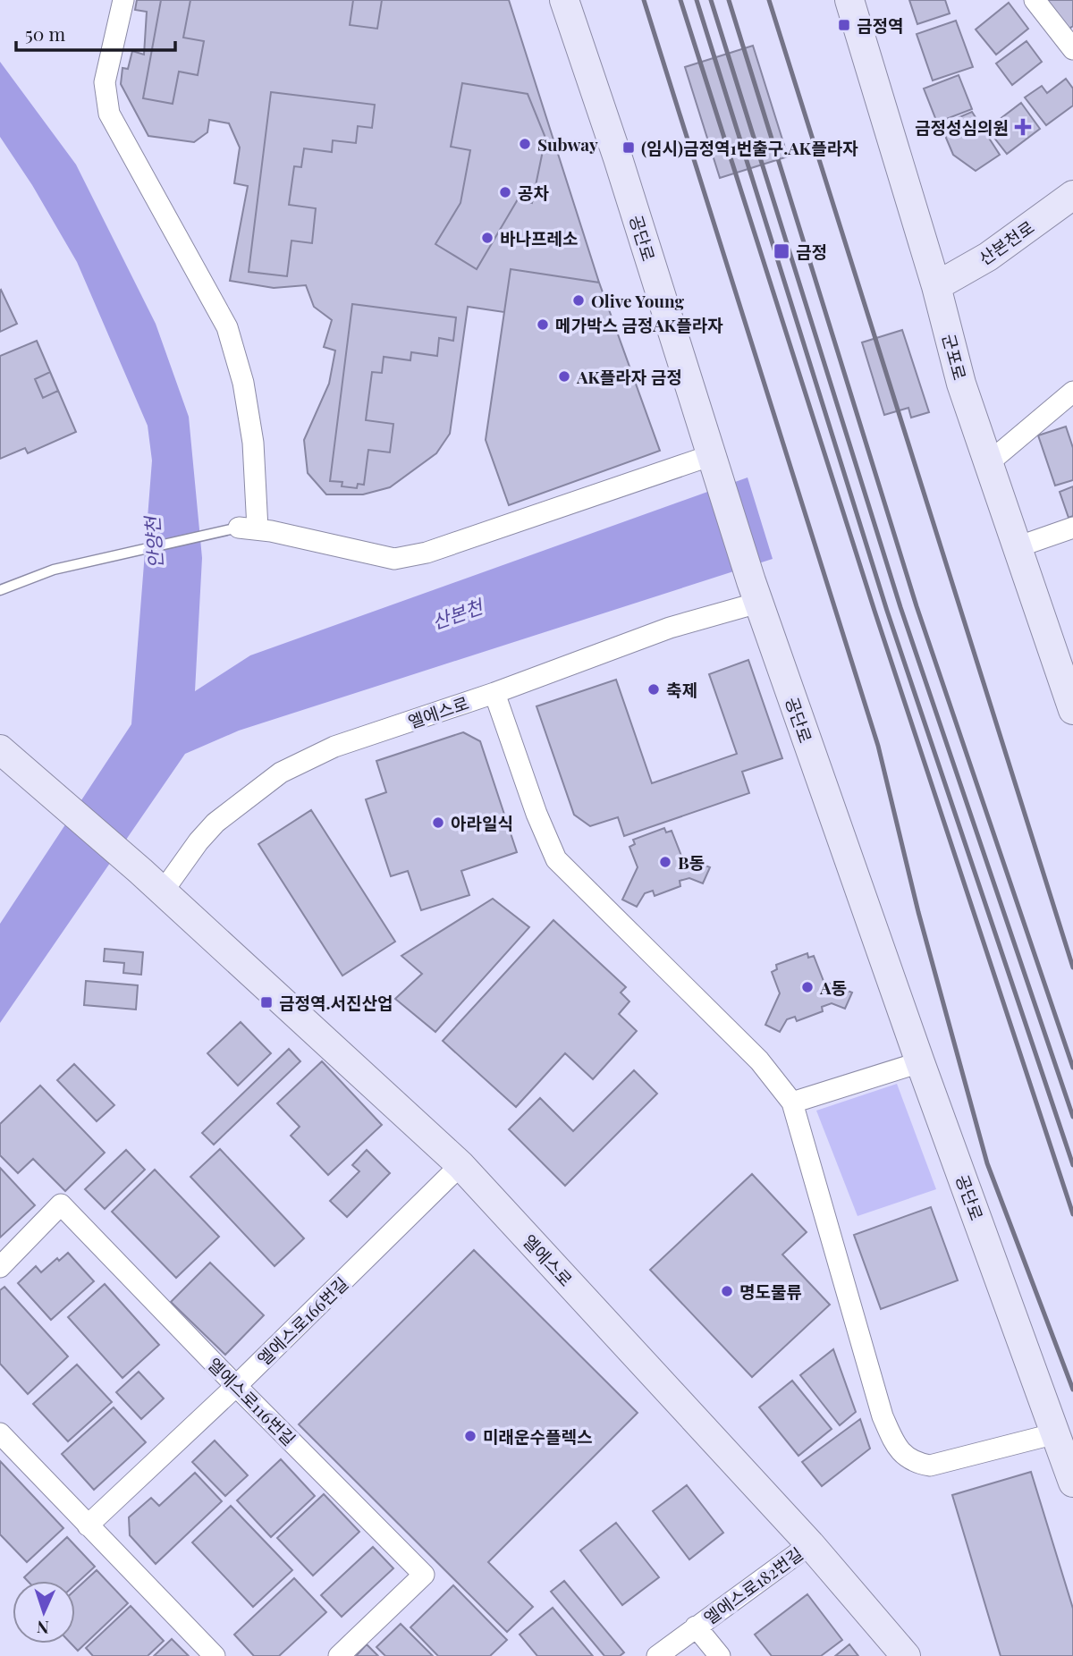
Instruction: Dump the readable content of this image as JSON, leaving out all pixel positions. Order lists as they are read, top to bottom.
{
  "streets": {
    "street": [
      "공단로",
      "산본천로",
      "군포로",
      "엘에스로",
      "엘에스로166번길",
      "엘에스로116번길",
      "엘에스로182번길"
    ]
  },
  "crossings": [
    ["공단로", "엘에스로"],
    ["산본천로", "군포로"],
    ["엘에스로", "엘에스로166번길"],
    ["엘에스로", "엘에스로182번길"],
    ["엘에스로166번길", "엘에스로116번길"]
  ],
  "water": ["안양천", "산본천"],
  "places": {
    "transit": [
      "금정역",
      "(임시)금정역1번출구.AK플라자",
      "금정",
      "금정역.서진산업"
    ],
    "health": ["금정성심의원"],
    "other": [
      "Subway",
      "공차",
      "바나프레소",
      "Olive Young",
      "메가박스 금정AK플라자",
      "AK플라자 금정",
      "축제",
      "아라일식",
      "B동",
      "A동",
      "명도물류",
      "미래운수플렉스"
    ]
  },
  "scale_bar": "50 m",
  "north": "bottom"
}
